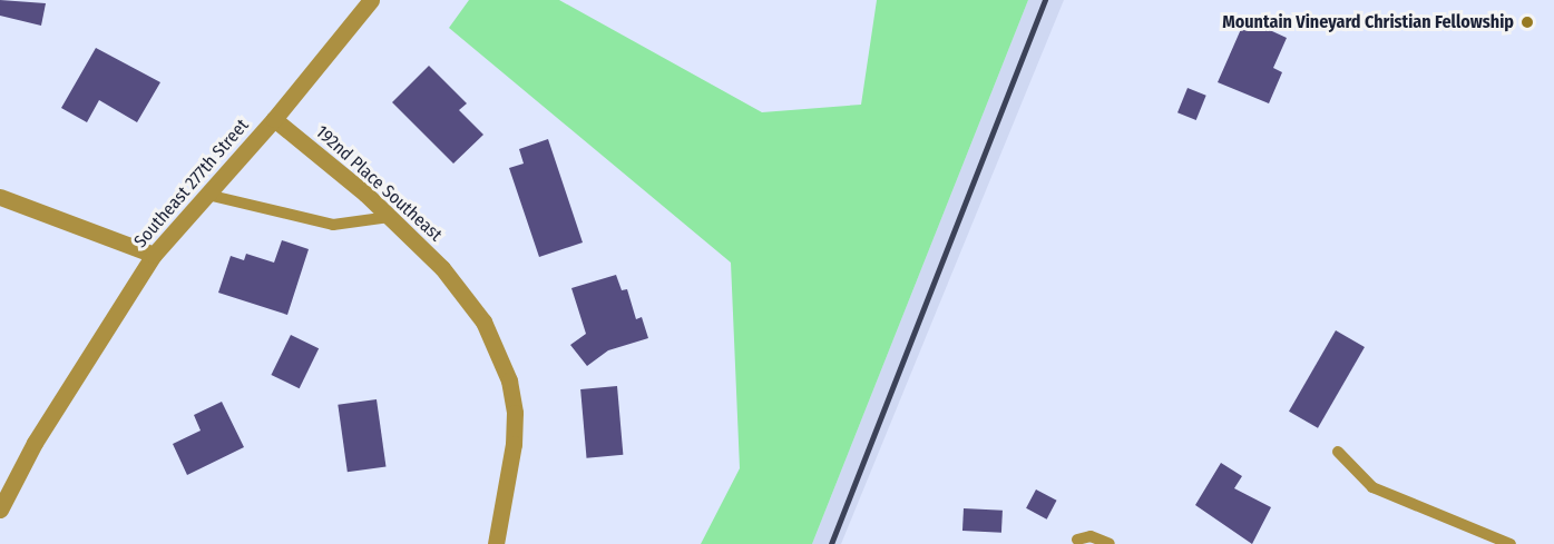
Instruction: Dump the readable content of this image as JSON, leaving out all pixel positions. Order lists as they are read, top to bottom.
{
  "streets": {
    "street": ["Southeast 277th Street", "192nd Place Southeast"]
  },
  "crossings": [
    ["Southeast 277th Street", "192nd Place Southeast"]
  ],
  "places": ["Mountain Vineyard Christian Fellowship"]
}
